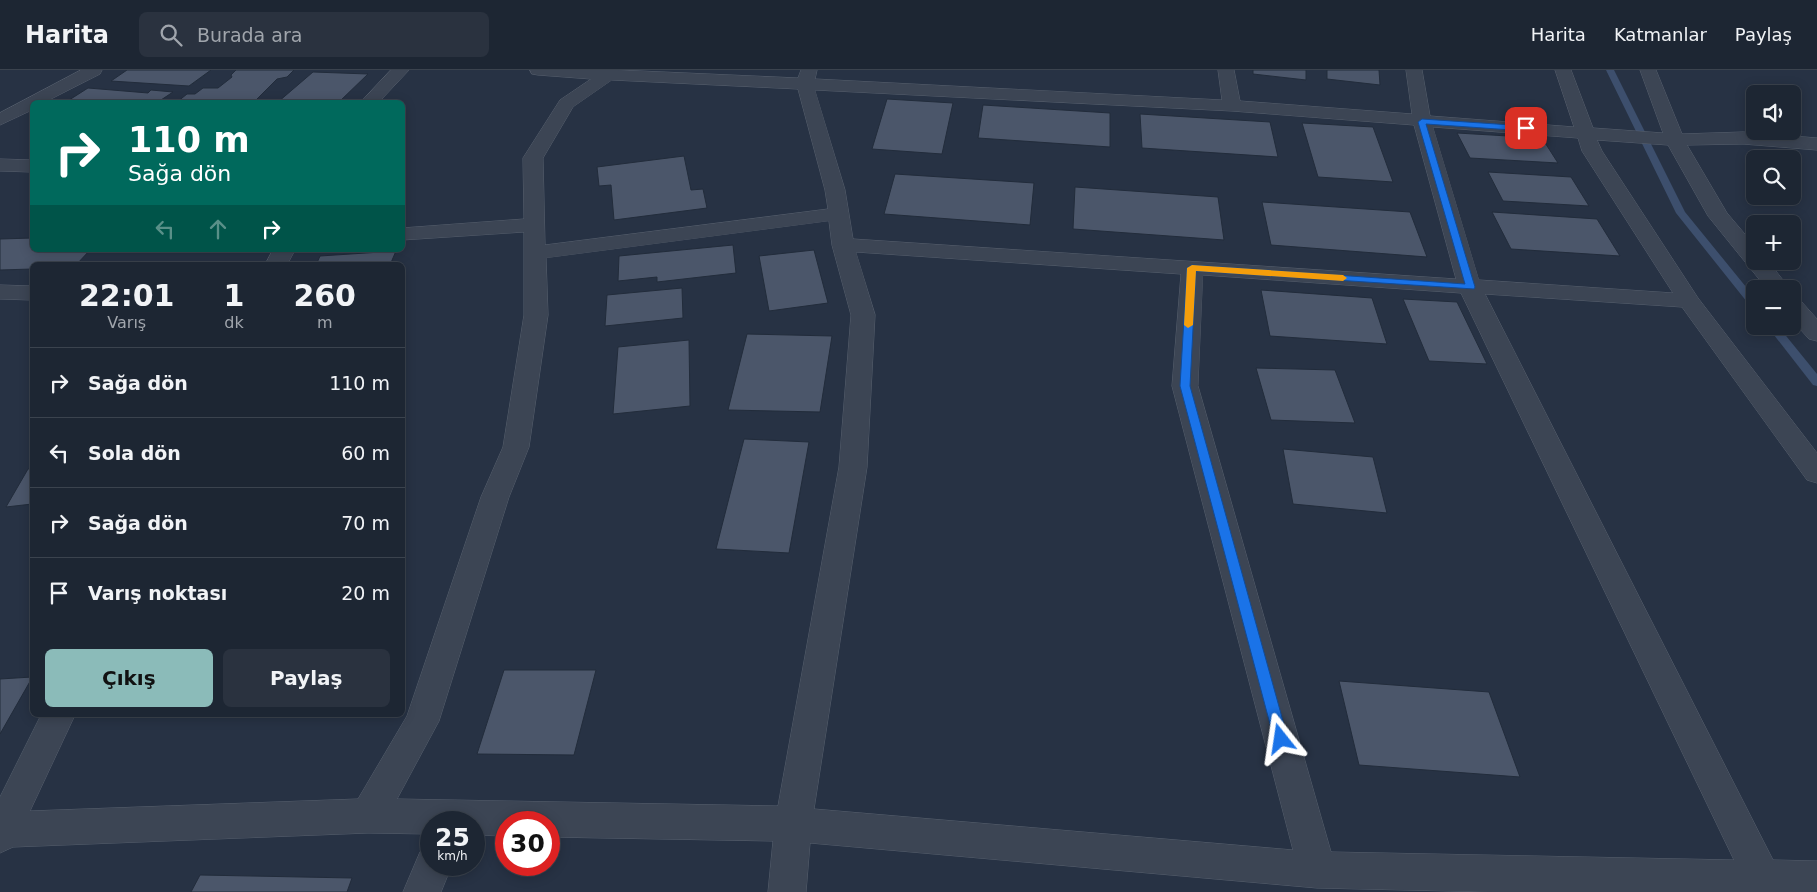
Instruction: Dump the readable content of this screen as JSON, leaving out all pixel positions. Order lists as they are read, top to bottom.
{
  "page": {
    "header": "Harita",
    "search": "Burada ara",
    "nav": ["Harita", "Katmanlar", "Paylaş"],
    "map_buttons": ["+", "−"],
    "turn": ["110 m", "Sağa dön"],
    "eta": [
      "22:01",
      "Varış",
      "1",
      "dk",
      "260",
      "m"
    ],
    "list": [
      {
        "name": "Sağa dön",
        "value": "110 m"
      },
      {
        "name": "Sola dön",
        "value": "60 m"
      },
      {
        "name": "Sağa dön",
        "value": "70 m"
      },
      {
        "name": "Varış noktası",
        "value": "20 m"
      }
    ],
    "buttons": ["Çıkış", "Paylaş"],
    "speed": "25 km/h",
    "limit": "30"
  }
}
